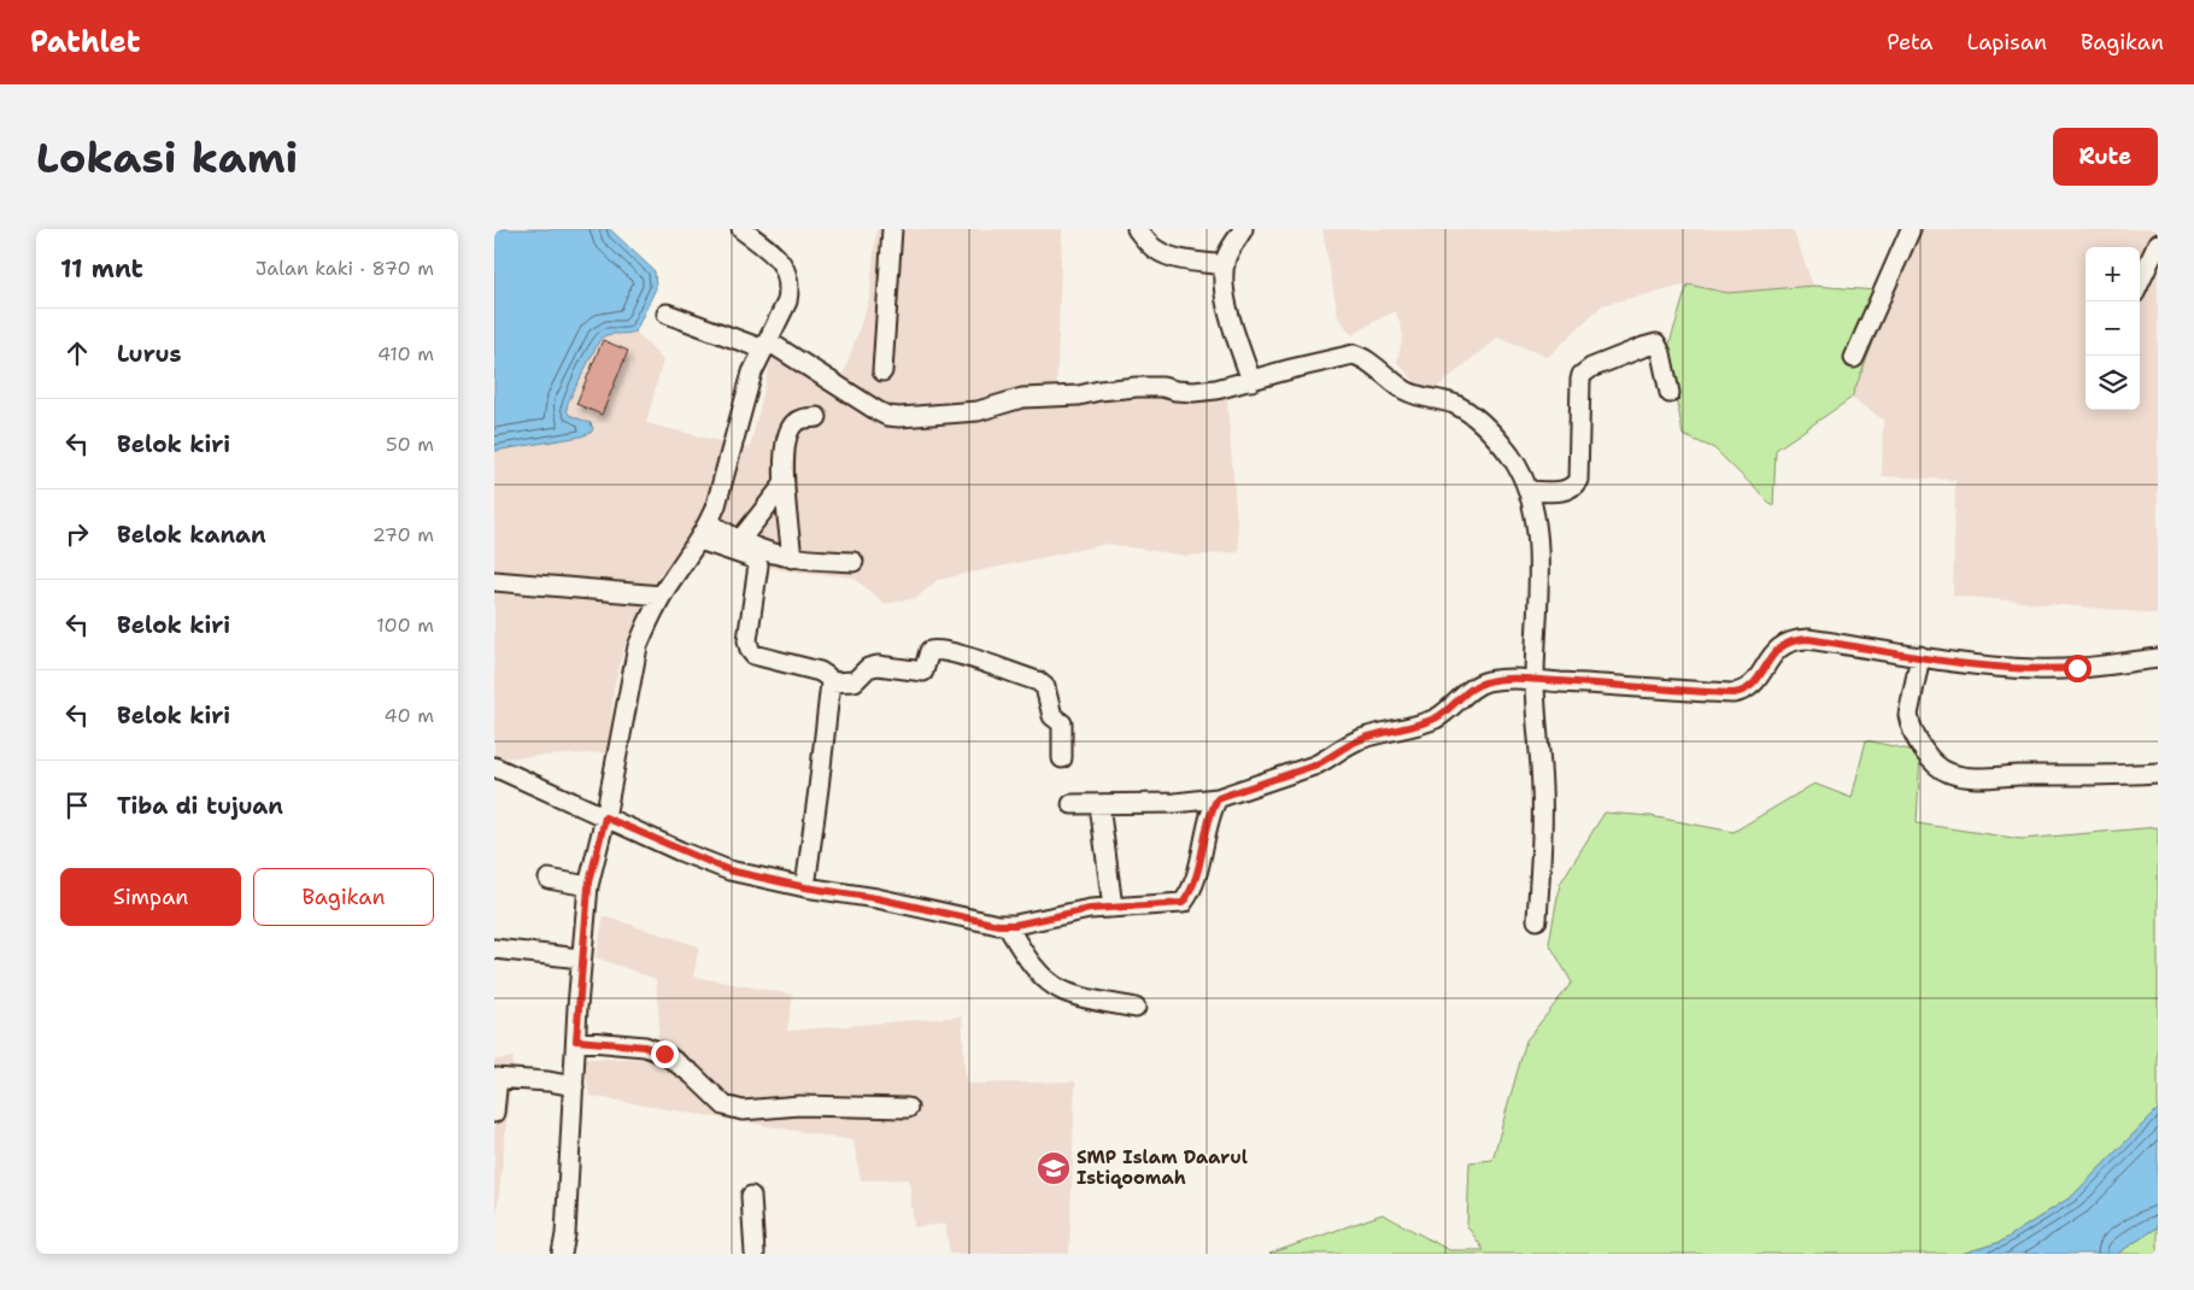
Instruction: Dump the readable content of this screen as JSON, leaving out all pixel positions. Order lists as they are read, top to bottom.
{
  "places": {
    "school or university": ["SMP Islam Daarul Istiqoomah"]
  },
  "page": {
    "header": "Pathlet",
    "nav": ["Peta", "Lapisan", "Bagikan"],
    "buttons": [
      "Rute",
      ["Simpan", "Bagikan"]
    ],
    "title": "Lokasi kami",
    "heading": ["11 mnt", "Jalan kaki · 870 m"],
    "map_buttons": ["+", "−"],
    "list": [
      ["Lurus", "410 m"],
      ["Belok kiri", "50 m"],
      ["Belok kanan", "270 m"],
      ["Belok kiri", "100 m"],
      ["Belok kiri", "40 m"],
      "Tiba di tujuan"
    ]
  }
}
